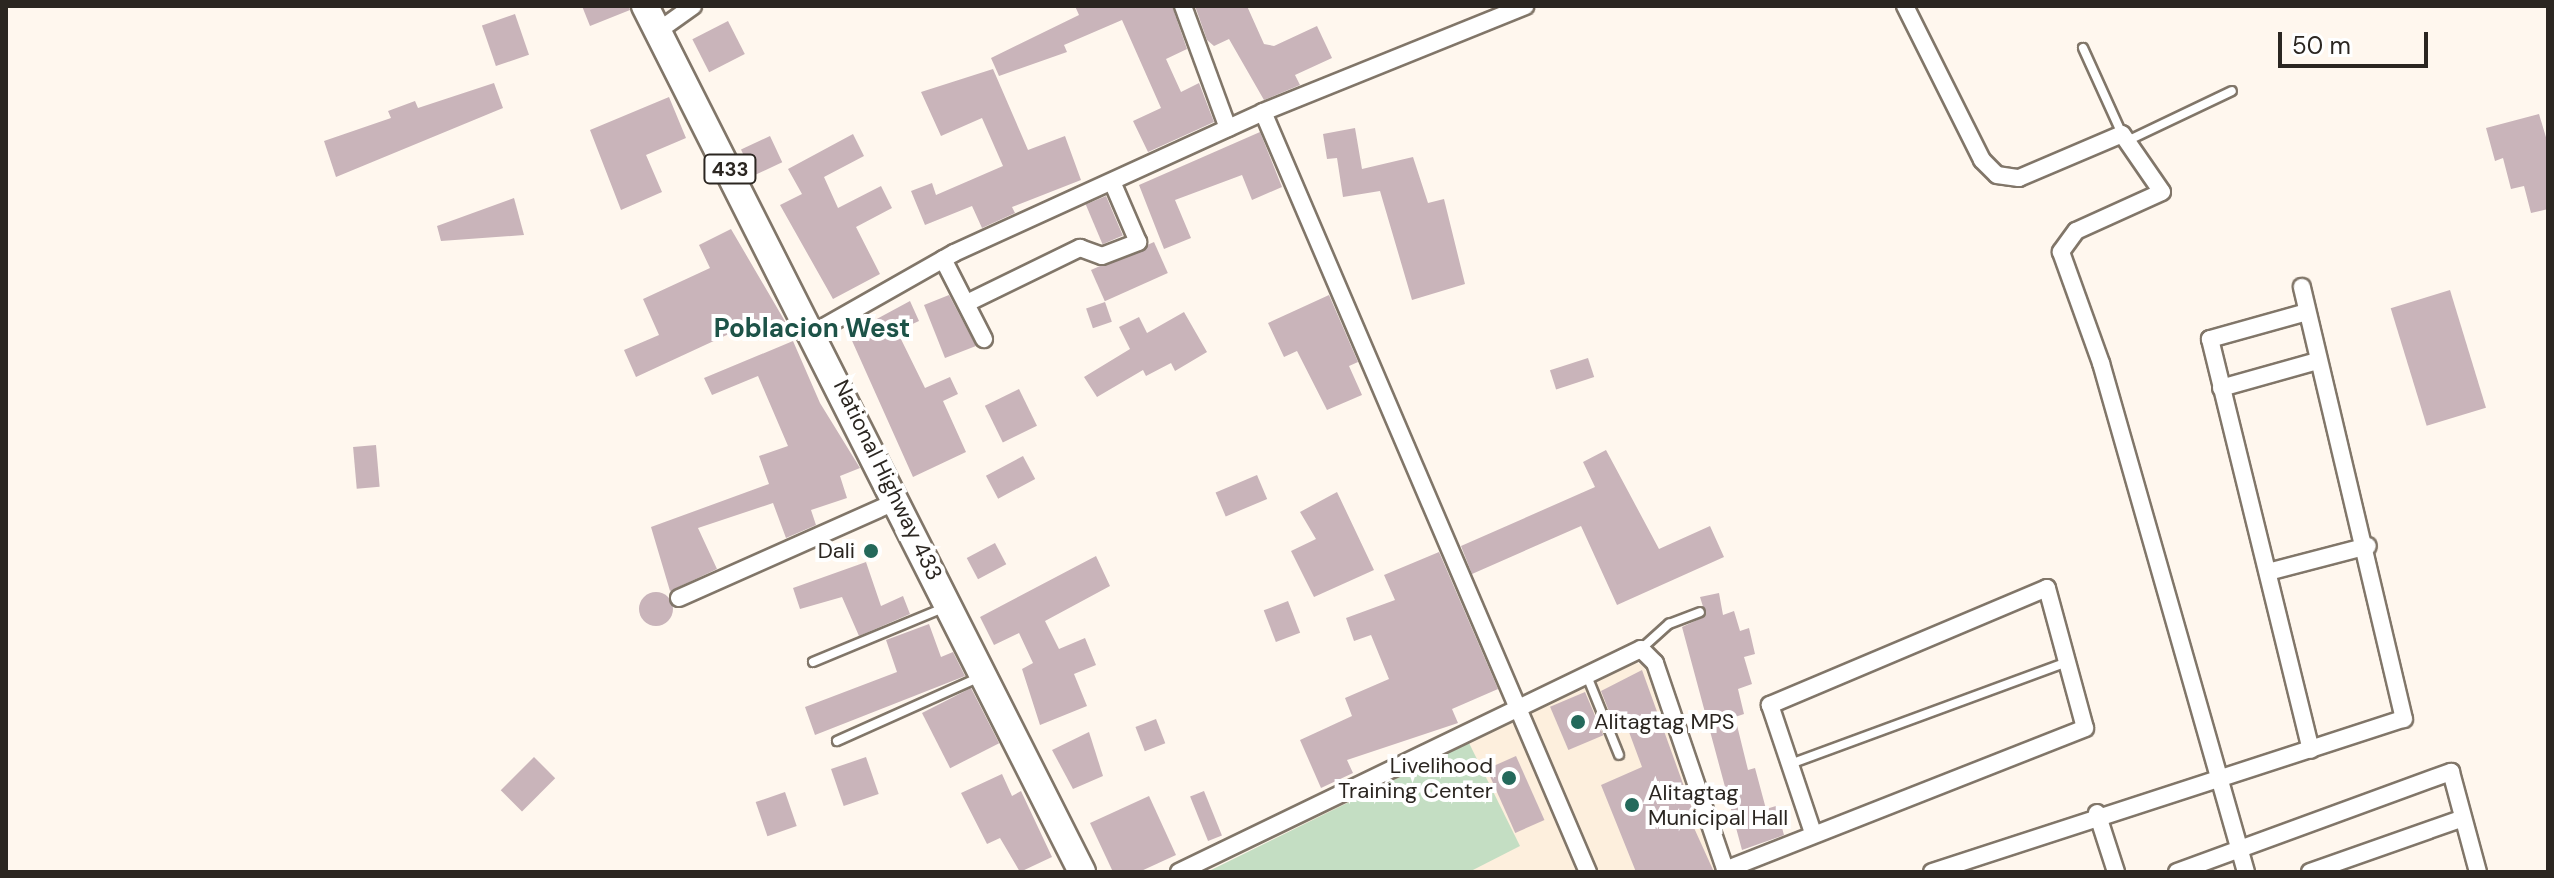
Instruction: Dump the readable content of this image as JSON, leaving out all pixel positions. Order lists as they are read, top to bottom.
{
  "streets": {
    "main road": ["433", "National Highway 433"]
  },
  "districts": ["Poblacion West"],
  "places": [
    "Dali",
    "Alitagtag MPS",
    "Livelihood Training Center",
    "Alitagtag Municipal Hall"
  ],
  "scale_bar": "50 m"
}
